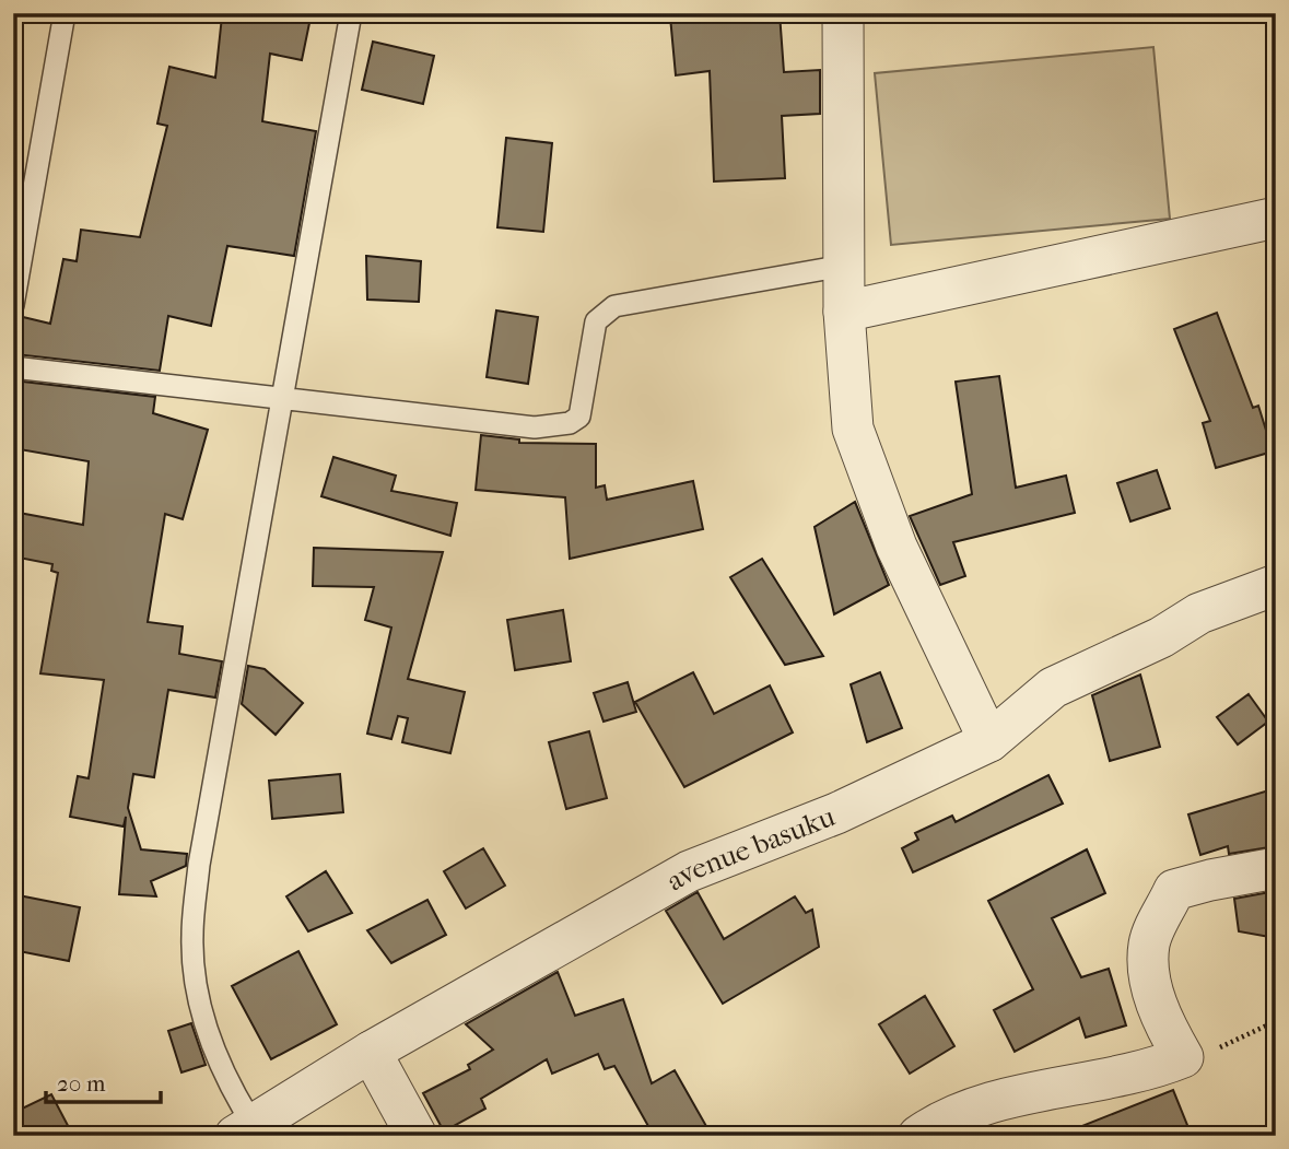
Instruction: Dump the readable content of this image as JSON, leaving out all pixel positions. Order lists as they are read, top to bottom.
{
  "streets": {
    "street": ["avenue basuku"]
  },
  "scale_bar": "20 m"
}
